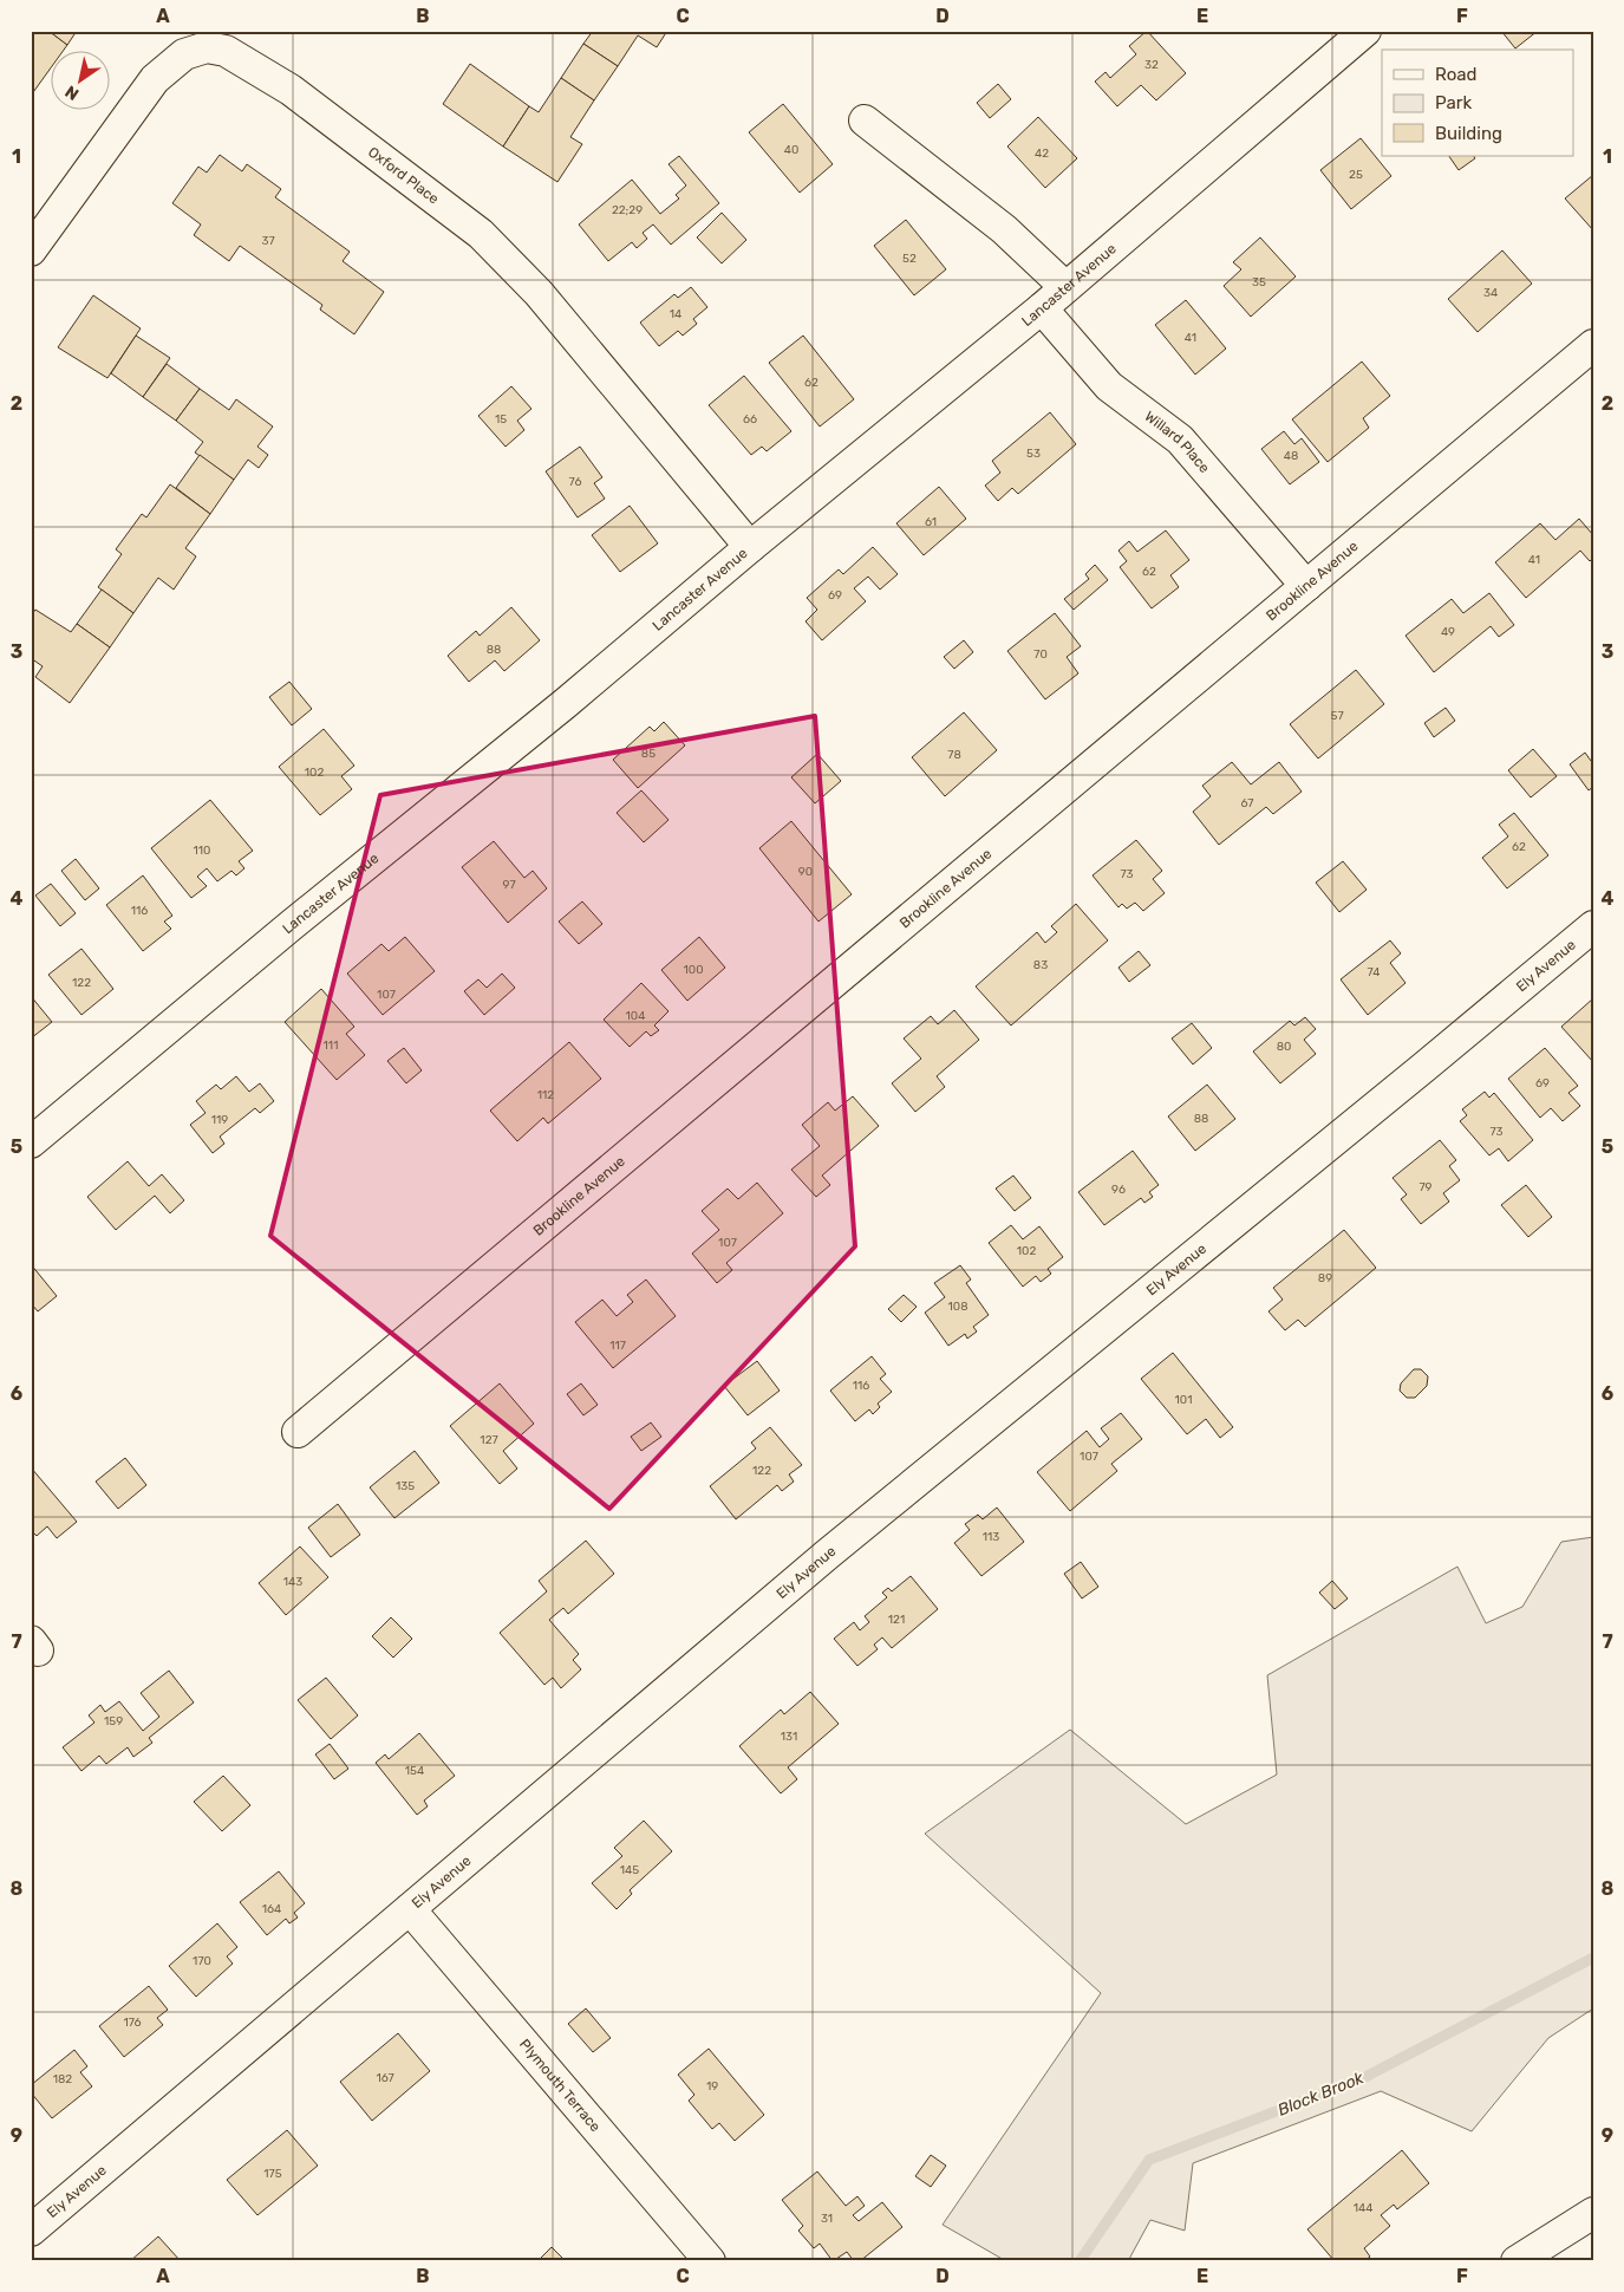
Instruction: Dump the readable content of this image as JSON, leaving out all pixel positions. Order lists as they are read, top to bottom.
{
  "streets": {
    "street": [
      "Oxford Place",
      "Lancaster Avenue",
      "Willard Place",
      "Brookline Avenue",
      "Ely Avenue",
      "Plymouth Terrace"
    ]
  },
  "crossings": [
    ["Oxford Place", "Lancaster Avenue"],
    ["Lancaster Avenue", "Willard Place"],
    ["Willard Place", "Brookline Avenue"],
    ["Ely Avenue", "Plymouth Terrace"]
  ],
  "water": ["Block Brook"],
  "house_numbers": [
    "32",
    "40",
    "42",
    "25",
    "22;29",
    "37",
    "52",
    "35",
    "34",
    "14",
    "41",
    "62",
    "15",
    "66",
    "53",
    "48",
    "76",
    "61",
    "41",
    "62",
    "69",
    "49",
    "88",
    "70",
    "57",
    "85",
    "78",
    "102",
    "67",
    "62",
    "110",
    "90",
    "73",
    "97",
    "116",
    "83",
    "100",
    "74",
    "122",
    "107",
    "104",
    "111",
    "80",
    "69",
    "112",
    "88",
    "119",
    "73",
    "79",
    "96",
    "107",
    "102",
    "89",
    "108",
    "117",
    "116",
    "101",
    "127",
    "107",
    "122",
    "135",
    "113",
    "143",
    "121",
    "159",
    "131",
    "154",
    "145",
    "164",
    "170",
    "176",
    "167",
    "182",
    "19",
    "175",
    "144",
    "31"
  ],
  "legend": ["Road", "Park", "Building"],
  "north": "bottom left",
  "grid": {
    "columns": [
      "A",
      "B",
      "C",
      "D",
      "E",
      "F"
    ],
    "rows": [
      "1",
      "2",
      "3",
      "4",
      "5",
      "6",
      "7",
      "8",
      "9"
    ]
  }
}
